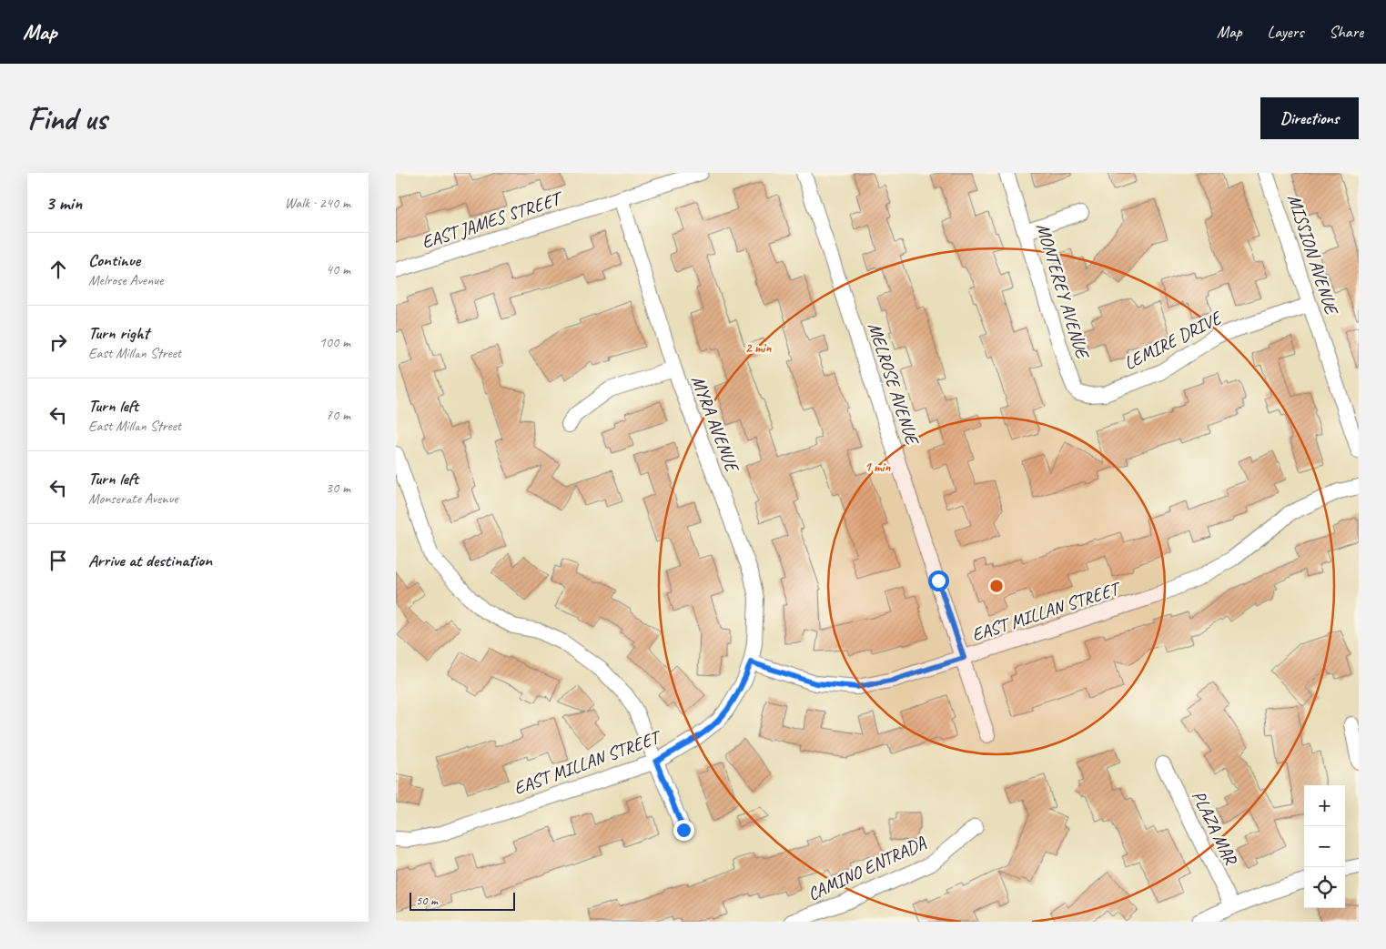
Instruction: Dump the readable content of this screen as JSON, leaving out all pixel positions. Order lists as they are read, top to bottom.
{
  "streets": {
    "street": [
      "EAST JAMES STREET",
      "MISSION AVENUE",
      "MONTEREY AVENUE",
      "LEMIRE DRIVE",
      "MELROSE AVENUE",
      "MYRA AVENUE",
      "EAST MILLAN STREET",
      "PLAZA MAR",
      "CAMINO ENTRADA"
    ]
  },
  "crossings": [
    ["EAST JAMES STREET", "MYRA AVENUE"],
    ["MISSION AVENUE", "LEMIRE DRIVE"],
    ["MONTEREY AVENUE", "LEMIRE DRIVE"],
    ["MELROSE AVENUE", "EAST MILLAN STREET"],
    ["MYRA AVENUE", "EAST MILLAN STREET"]
  ],
  "scale_bar": "50 m",
  "page": {
    "header": "Map",
    "nav": ["Map", "Layers", "Share"],
    "buttons": "Directions",
    "title": "Find us",
    "heading": ["3 min", "Walk · 240 m"],
    "list": [
      ["Continue", "Melrose Avenue", "40 m"],
      ["Turn right", "East Millan Street", "100 m"],
      ["Turn left", "East Millan Street", "70 m"],
      ["Turn left", "Monserate Avenue", "30 m"],
      "Arrive at destination"
    ],
    "map_buttons": ["+", "−"],
    "scale": "50 m"
  },
  "rings": ["2 min", "1 min"]
}
